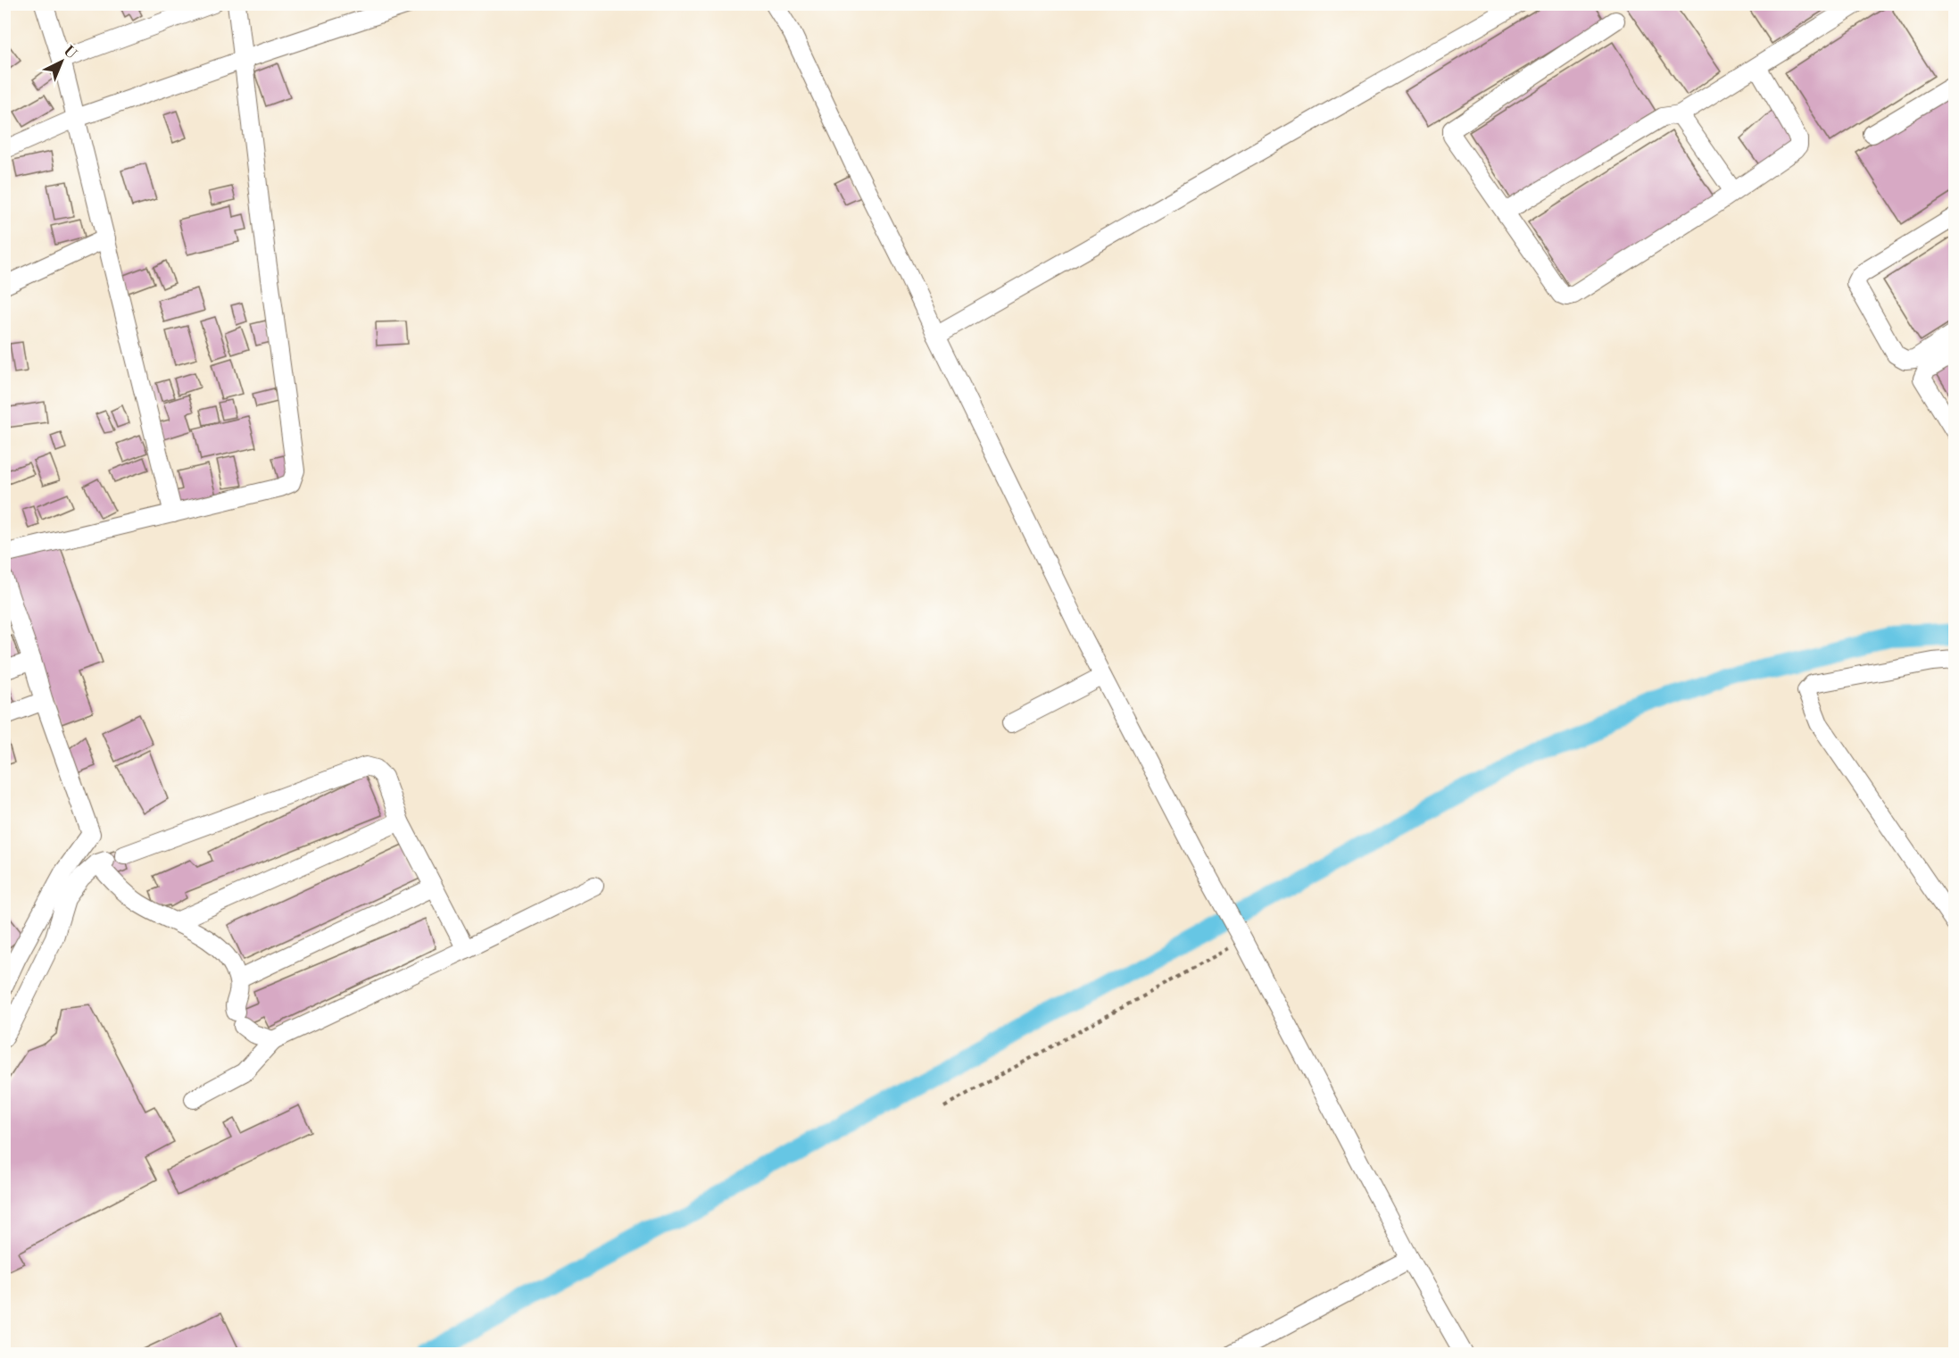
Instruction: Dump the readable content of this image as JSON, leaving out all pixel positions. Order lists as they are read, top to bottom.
{
  "north": "top right"
}
